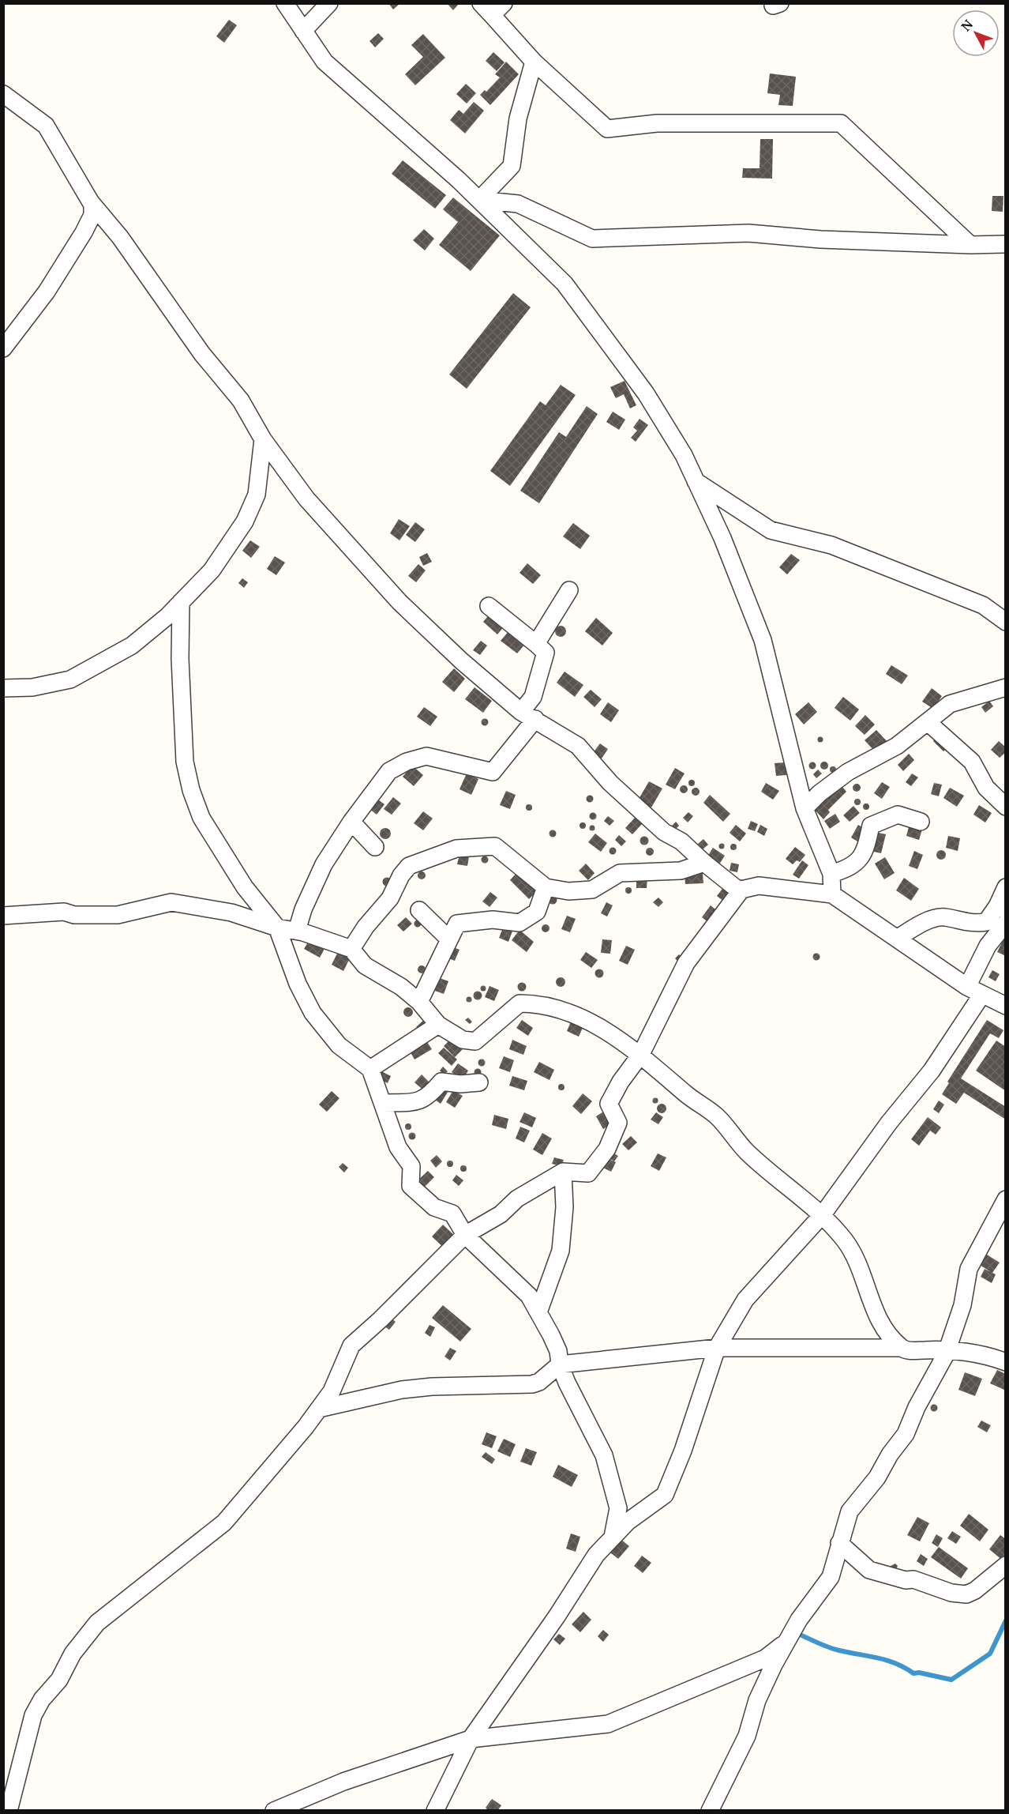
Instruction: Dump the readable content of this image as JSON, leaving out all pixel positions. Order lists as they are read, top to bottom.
{
  "north": "top left"
}
